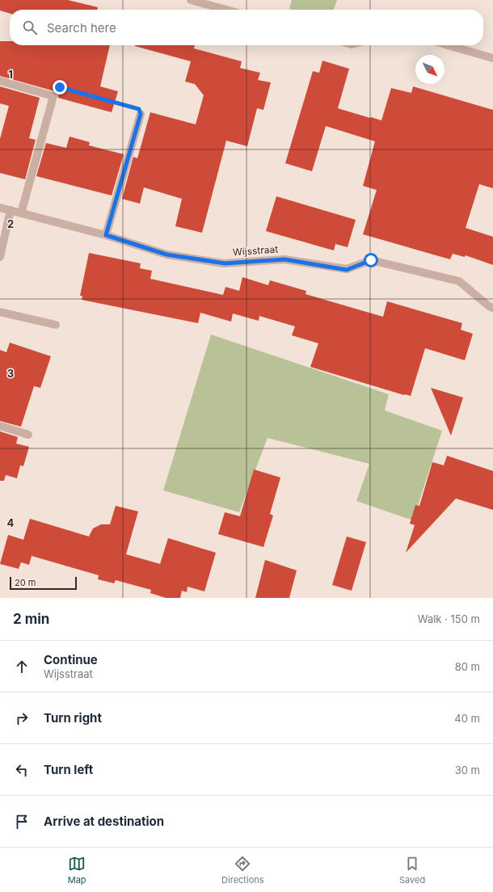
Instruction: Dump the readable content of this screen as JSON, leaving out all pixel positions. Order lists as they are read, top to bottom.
{
  "streets": {
    "street": ["Wijsstraat"]
  },
  "scale_bar": "20 m",
  "north": "bottom right",
  "page": {
    "search": "Search here",
    "scale": "20 m",
    "heading": ["2 min", "Walk · 150 m"],
    "list": [
      ["Continue", "Wijsstraat", "80 m"],
      ["Turn right", "40 m"],
      ["Turn left", "30 m"],
      "Arrive at destination"
    ],
    "nav": ["Map", "Directions", "Saved"]
  },
  "grid": {
    "rows": [
      "1",
      "2",
      "3",
      "4"
    ]
  }
}
